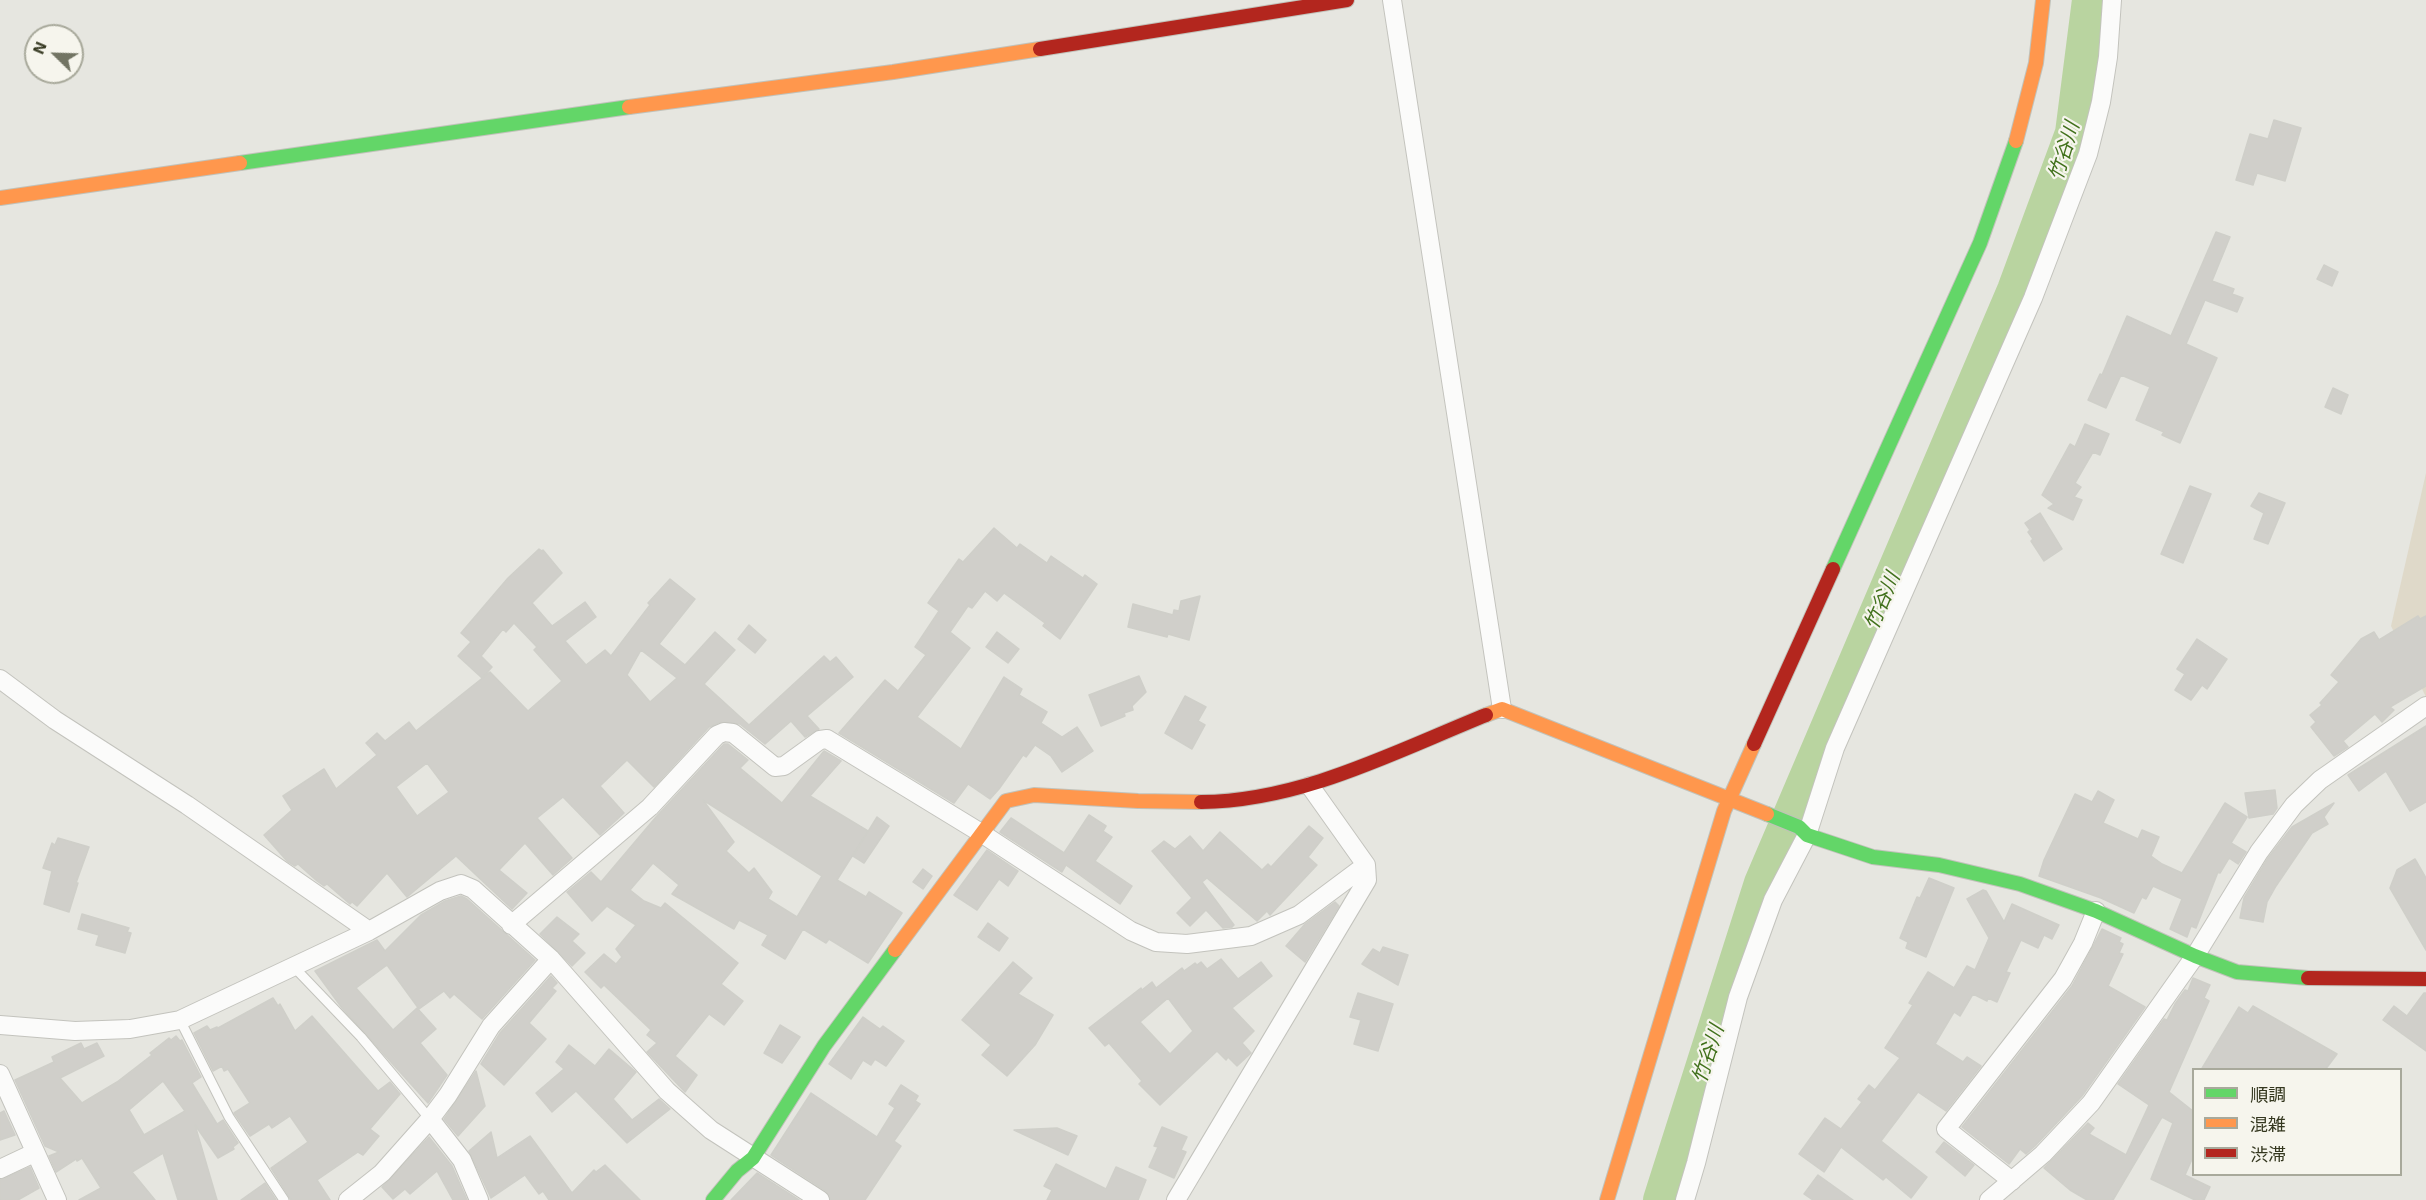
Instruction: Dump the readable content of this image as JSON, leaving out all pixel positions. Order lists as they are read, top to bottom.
{
  "water": ["竹谷川"],
  "legend": ["順調", "混雑", "渋滞"],
  "north": "top left"
}
